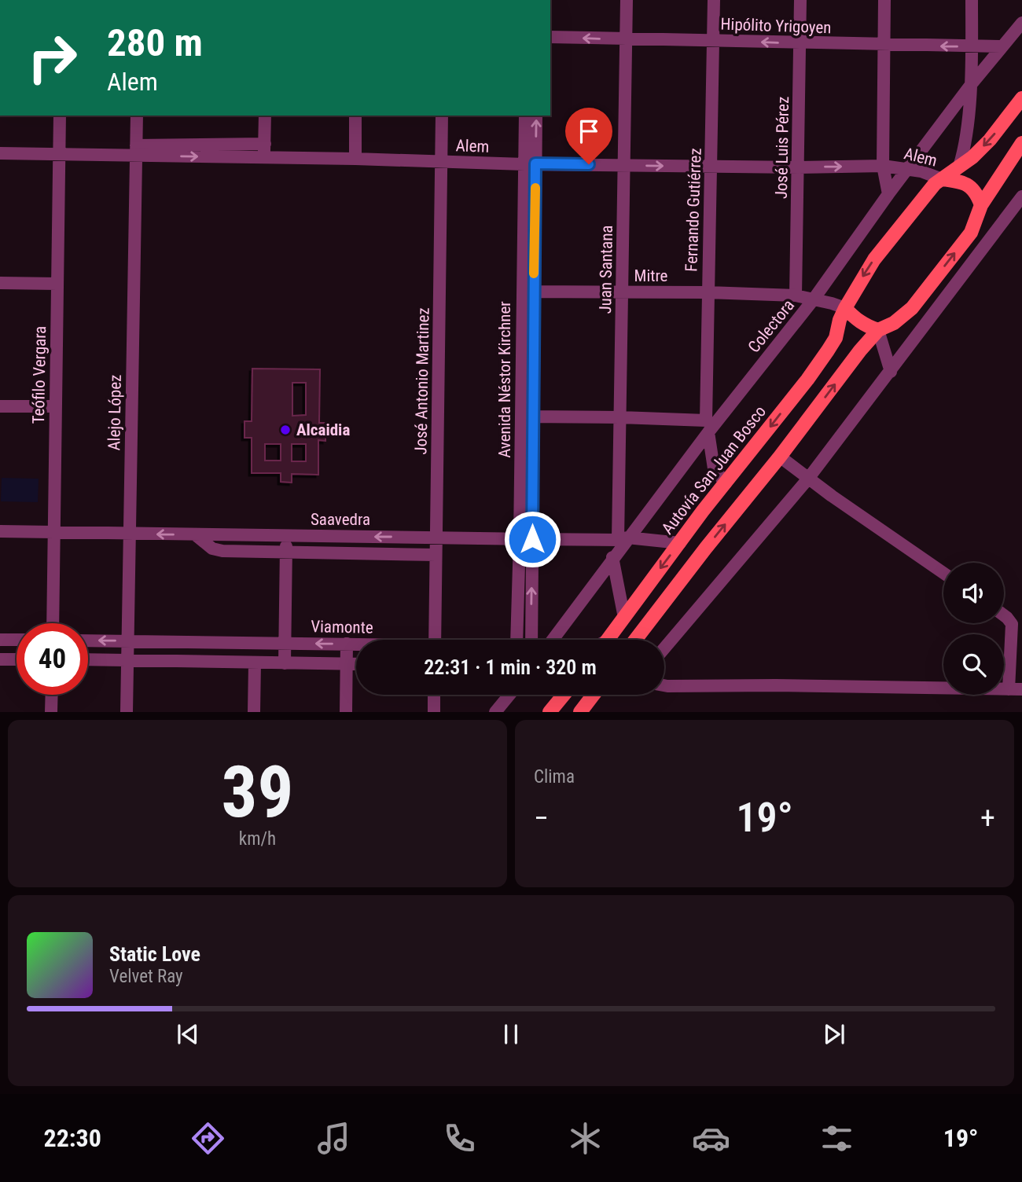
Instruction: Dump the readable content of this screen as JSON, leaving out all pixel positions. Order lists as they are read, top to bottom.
{
  "streets": {
    "main road": ["Autovía San Juan Bosco"],
    "street": [
      "Hipólito Yrigoyen",
      "Alem",
      "José Luis Pérez",
      "Fernando Gutiérrez",
      "Juan Santana",
      "Mitre",
      "Colectora",
      "Teófilo Vergara",
      "Avenida Néstor Kirchner",
      "José Antonio Martinez",
      "Alejo López",
      "Saavedra",
      "Viamonte"
    ]
  },
  "crossings": [
    ["Hipólito Yrigoyen", "José Luis Pérez"],
    ["Hipólito Yrigoyen", "Fernando Gutiérrez"],
    ["Hipólito Yrigoyen", "Juan Santana"],
    ["Hipólito Yrigoyen", "Colectora"],
    ["Alem", "José Luis Pérez"],
    ["Alem", "Fernando Gutiérrez"],
    ["Alem", "Juan Santana"],
    ["Alem", "Colectora"],
    ["Alem", "Teófilo Vergara"],
    ["Alem", "Avenida Néstor Kirchner"],
    ["Alem", "José Antonio Martinez"],
    ["Alem", "Alejo López"],
    ["Alem", "Autovía San Juan Bosco"],
    ["José Luis Pérez", "Mitre"],
    ["Fernando Gutiérrez", "Mitre"],
    ["Fernando Gutiérrez", "Colectora"],
    ["Fernando Gutiérrez", "Autovía San Juan Bosco"],
    ["Juan Santana", "Mitre"],
    ["Juan Santana", "Colectora"],
    ["Juan Santana", "Saavedra"],
    ["Mitre", "Colectora"],
    ["Mitre", "Avenida Néstor Kirchner"],
    ["Mitre", "Autovía San Juan Bosco"],
    ["Colectora", "Saavedra"],
    ["Teófilo Vergara", "Saavedra"],
    ["Avenida Néstor Kirchner", "Saavedra"],
    ["José Antonio Martinez", "Saavedra"],
    ["Alejo López", "Saavedra"],
    ["Alejo López", "Viamonte"],
    ["Autovía San Juan Bosco", "Saavedra"]
  ],
  "one_way": ["Hipólito Yrigoyen"],
  "places": ["Alcaidia"],
  "page": {
    "turn": ["280 m", "Alem"],
    "limit": "40",
    "trip": "22:31 · 1 min · 320 m",
    "tile": [
      ["39", "km/h"],
      "Clima"
    ],
    "heat": ["−", "19°", "+"],
    "song": ["Static Love", "Velvet Ray"],
    "tabs": ["22:30", "19°"]
  }
}
